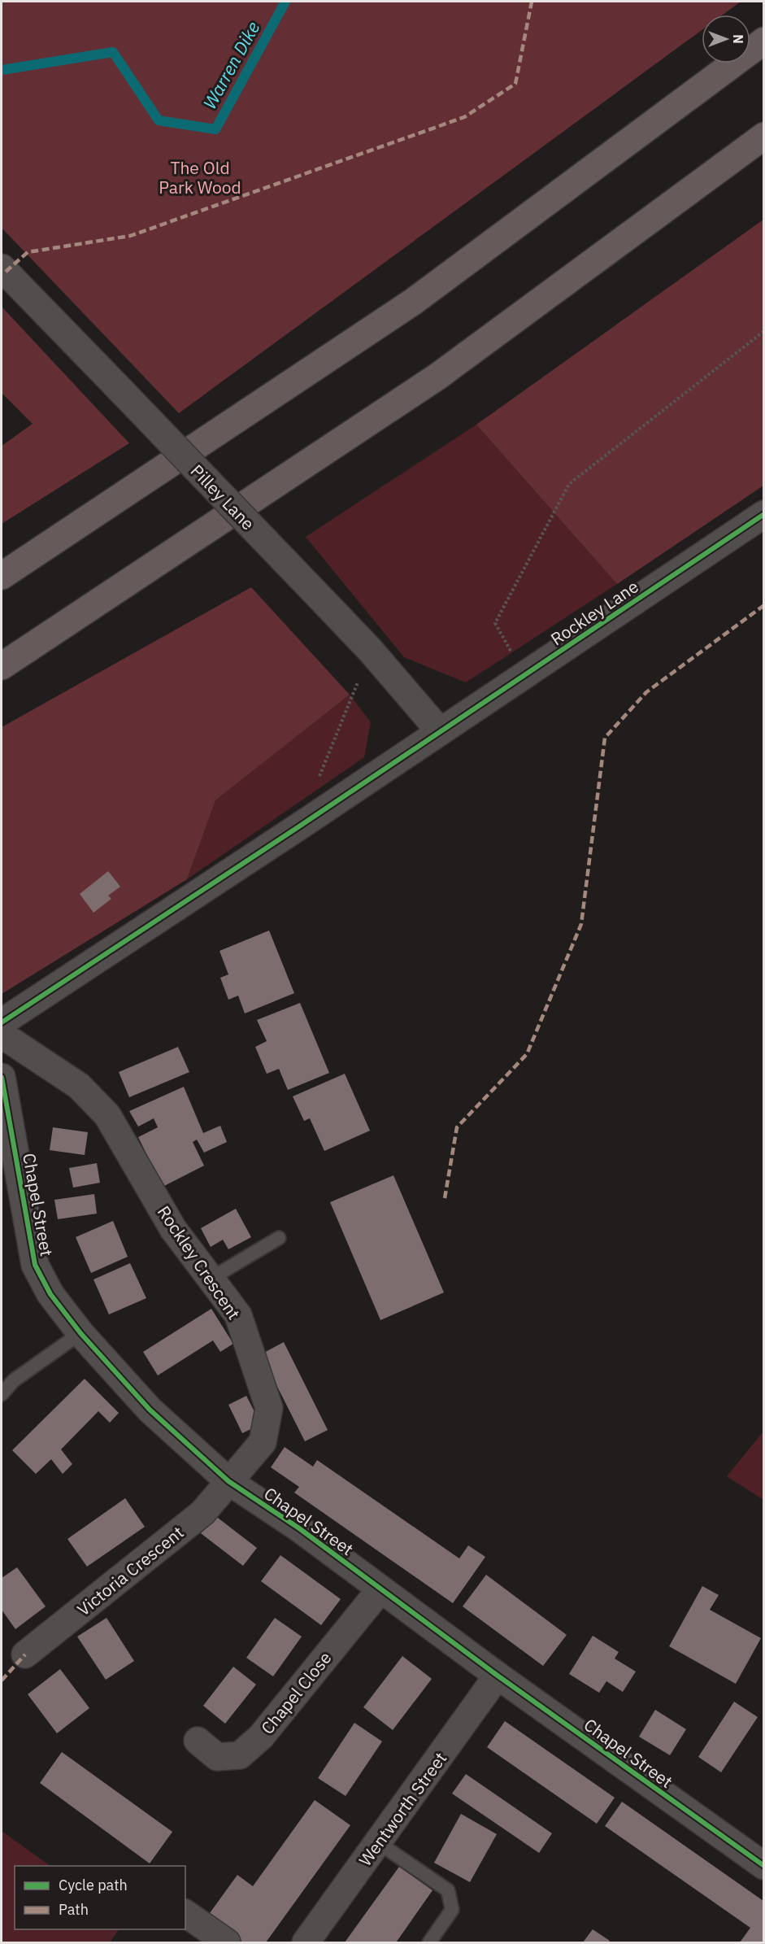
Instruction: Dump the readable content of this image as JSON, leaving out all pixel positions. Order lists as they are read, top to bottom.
{
  "streets": {
    "street": [
      "Pilley Lane",
      "Rockley Lane",
      "Chapel Street",
      "Rockley Crescent",
      "Victoria Crescent",
      "Chapel Close",
      "Wentworth Street"
    ]
  },
  "crossings": [
    ["Pilley Lane", "Rockley Lane"],
    ["Chapel Street", "Rockley Crescent"],
    ["Chapel Street", "Victoria Crescent"],
    ["Chapel Street", "Chapel Close"],
    ["Chapel Street", "Wentworth Street"],
    ["Rockley Crescent", "Victoria Crescent"]
  ],
  "water": ["Warren Dike"],
  "parks": ["The Old Park Wood"],
  "legend": ["Cycle path", "Path"],
  "north": "right"
}
